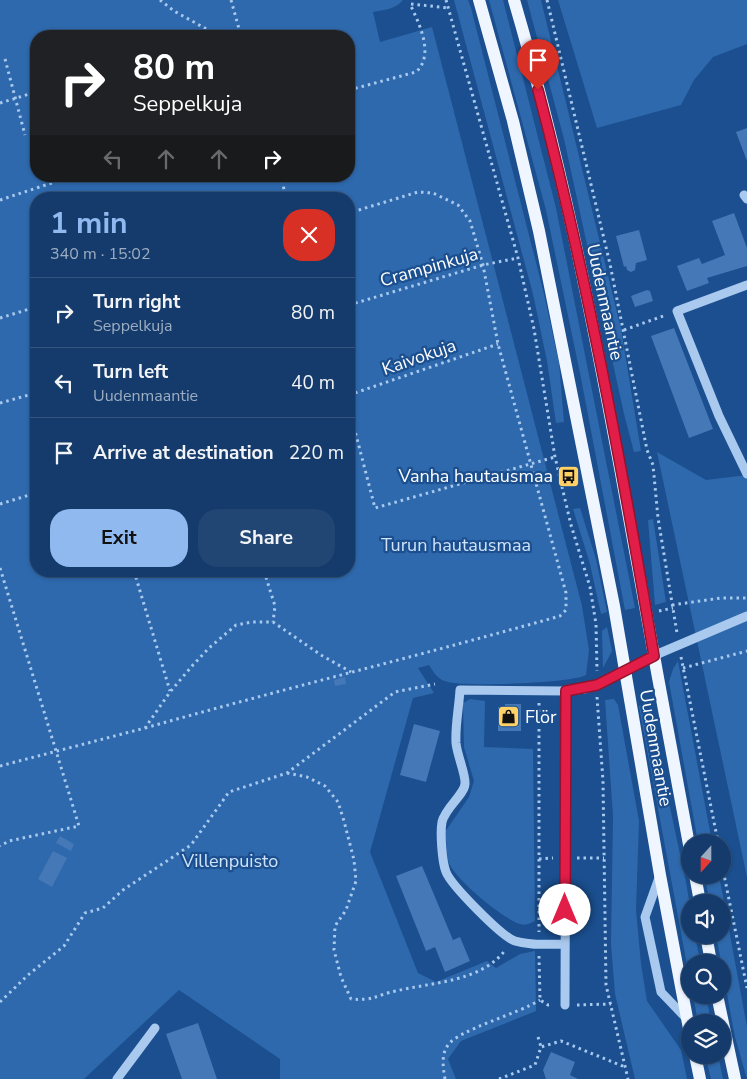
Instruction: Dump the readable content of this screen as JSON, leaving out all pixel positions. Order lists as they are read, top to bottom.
{
  "streets": {
    "main road": ["Uudenmaantie"],
    "path": ["Crampinkuja", "Kaivokuja"]
  },
  "parks": ["Turun hautausmaa", "Villenpuisto"],
  "places": {
    "bus stop": ["Vanha hautausmaa"],
    "shop": ["Flör"]
  },
  "north": "bottom",
  "page": {
    "turn": ["80 m", "Seppelkuja"],
    "heading": ["1 min", "340 m · 15:02"],
    "list": [
      {
        "name": "Turn right",
        "note": "Seppelkuja",
        "value": "80 m"
      },
      {
        "name": "Turn left",
        "note": "Uudenmaantie",
        "value": "40 m"
      },
      {
        "name": "Arrive at destination",
        "value": "220 m"
      }
    ],
    "buttons": ["Exit", "Share"]
  }
}
